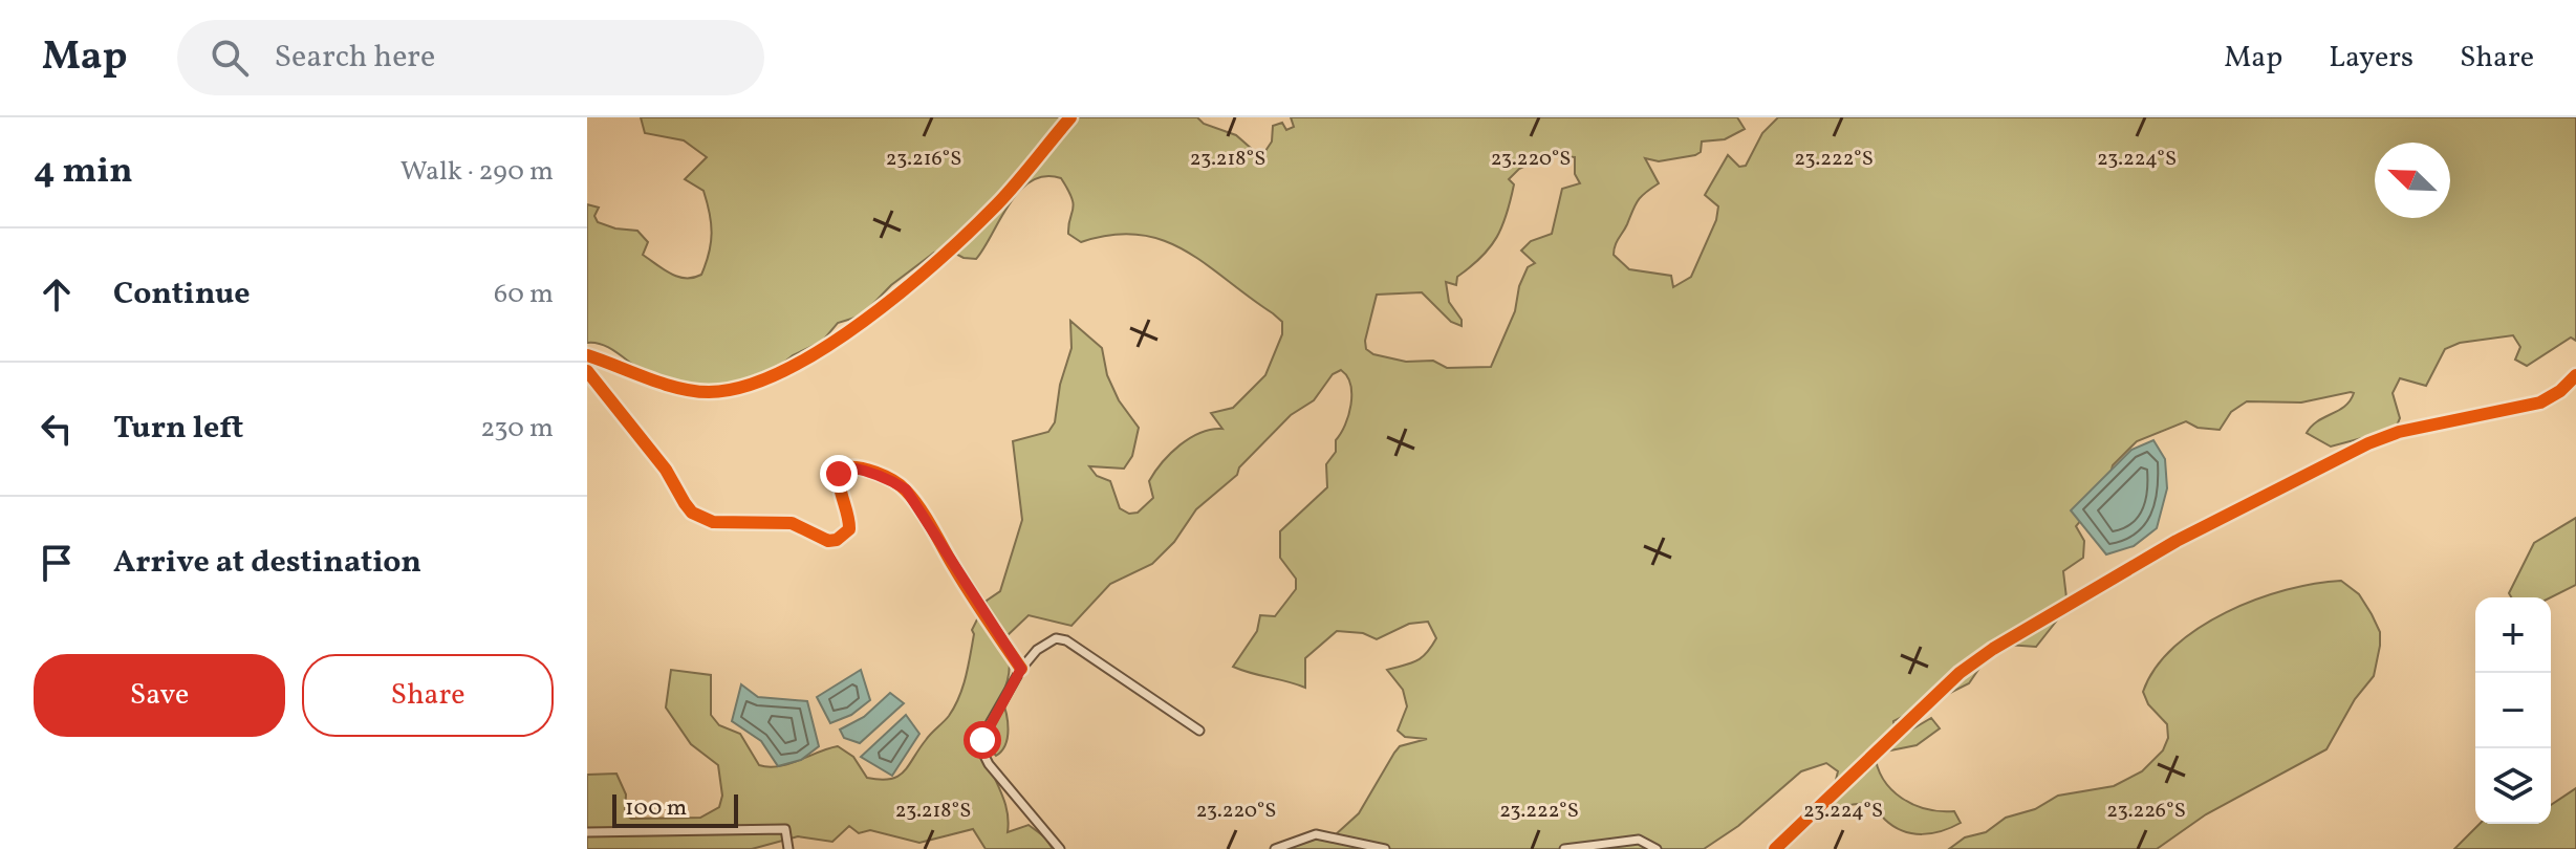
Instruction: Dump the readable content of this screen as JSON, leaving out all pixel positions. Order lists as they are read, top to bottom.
{
  "scale_bar": "100 m",
  "north": "top left",
  "page": {
    "header": "Map",
    "search": "Search here",
    "nav": ["Map", "Layers", "Share"],
    "heading": ["4 min", "Walk · 290 m"],
    "list": [
      ["Continue", "60 m"],
      ["Turn left", "230 m"],
      "Arrive at destination"
    ],
    "map_buttons": ["+", "−"],
    "buttons": ["Save", "Share"],
    "scale": "100 m"
  },
  "coordinates": [
    "23.216°S",
    "23.218°S",
    "23.220°S",
    "23.222°S",
    "23.224°S",
    "23.226°S"
  ]
}
